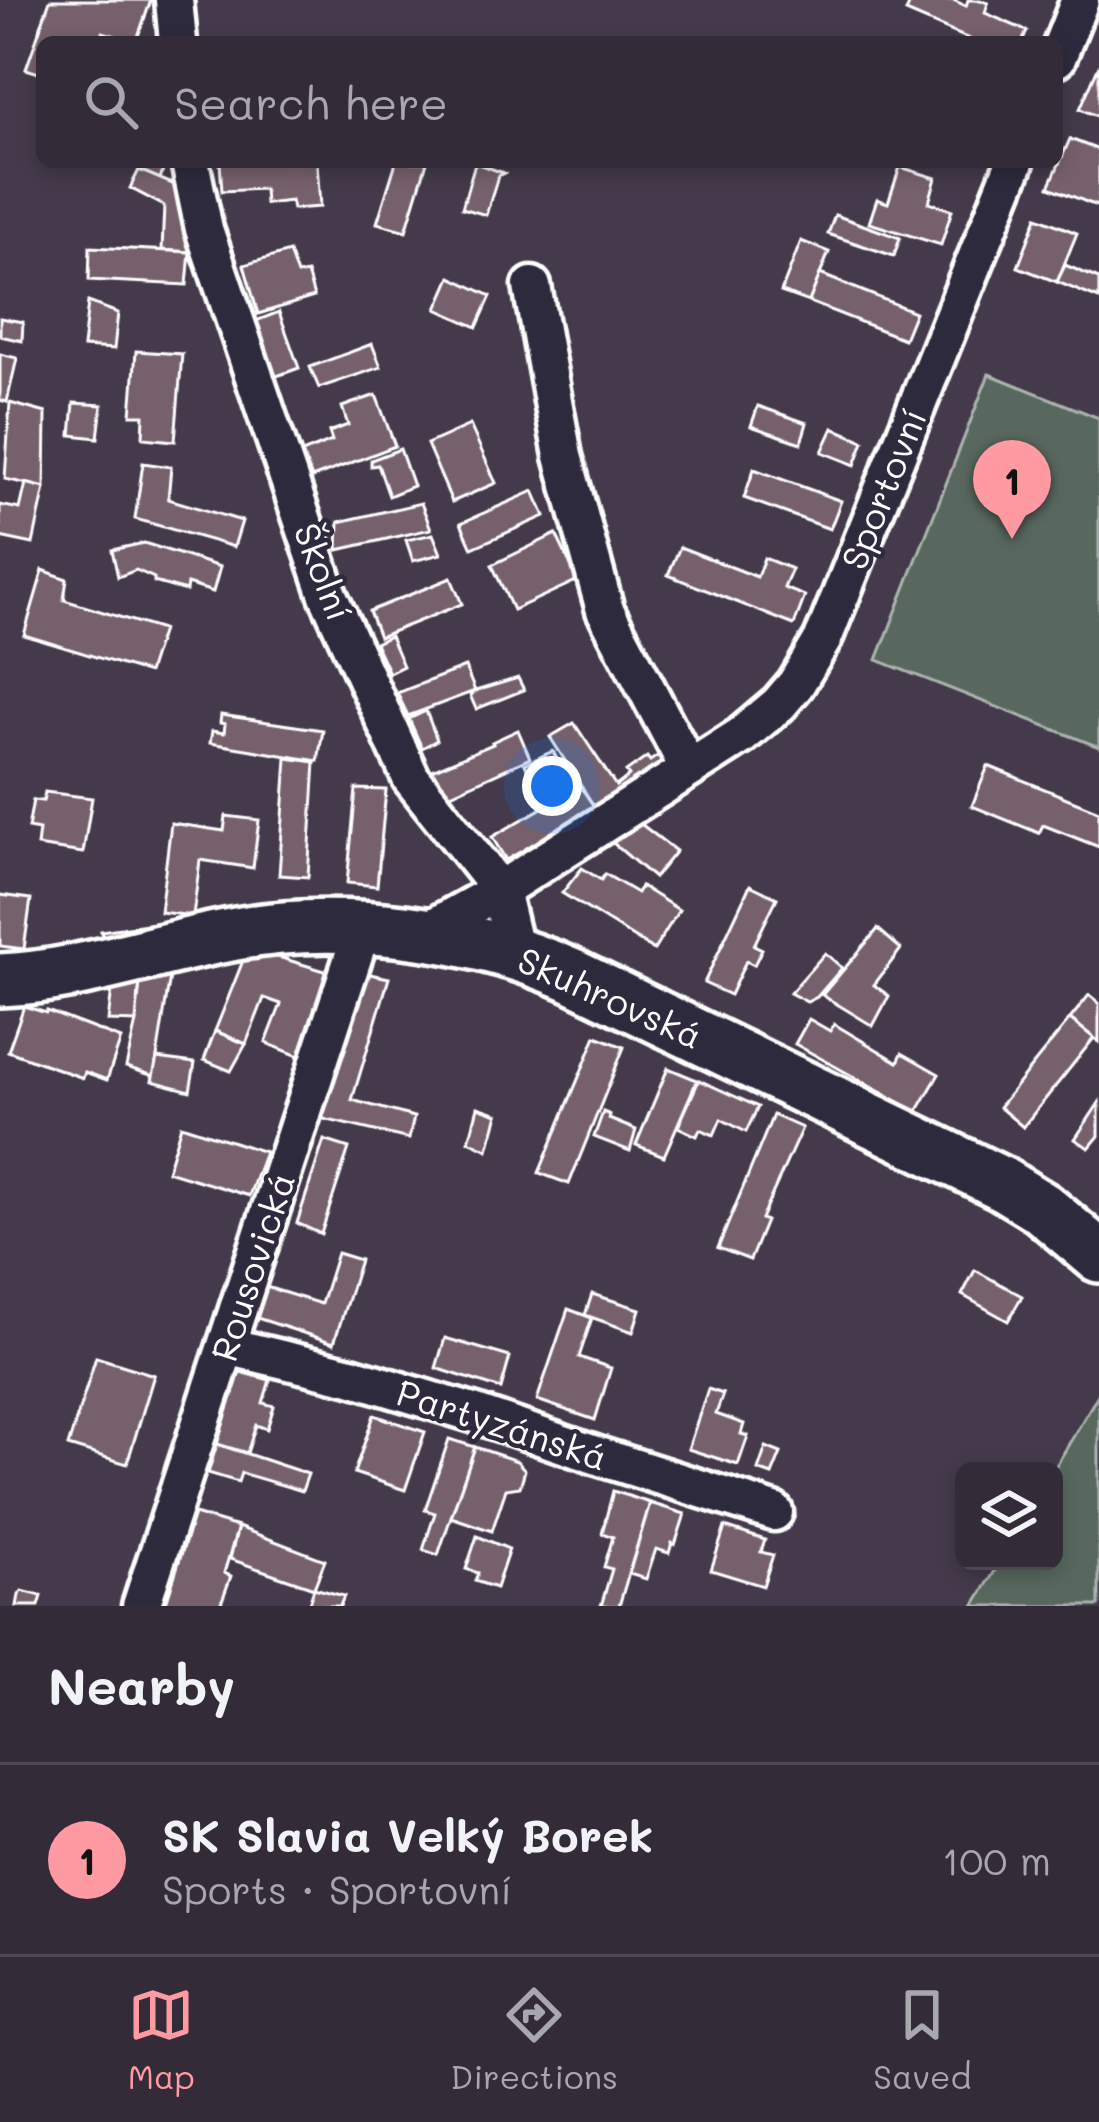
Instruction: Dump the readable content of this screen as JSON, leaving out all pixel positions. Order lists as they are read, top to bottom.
{
  "streets": {
    "street": [
      "Sportovní",
      "Školní",
      "Skuhrovská",
      "Rousovická",
      "Partyzánská"
    ]
  },
  "crossings": [
    ["Sportovní", "Školní"],
    ["Sportovní", "Skuhrovská"],
    ["Školní", "Skuhrovská"],
    ["Skuhrovská", "Rousovická"],
    ["Rousovická", "Partyzánská"]
  ],
  "page": {
    "search": "Search here",
    "pins": "1",
    "heading": "Nearby",
    "list": [
      {
        "mark": "1",
        "name": "SK Slavia Velký Borek",
        "note": "Sports · Sportovní",
        "value": "100 m"
      }
    ],
    "nav": ["Map", "Directions", "Saved"]
  }
}
